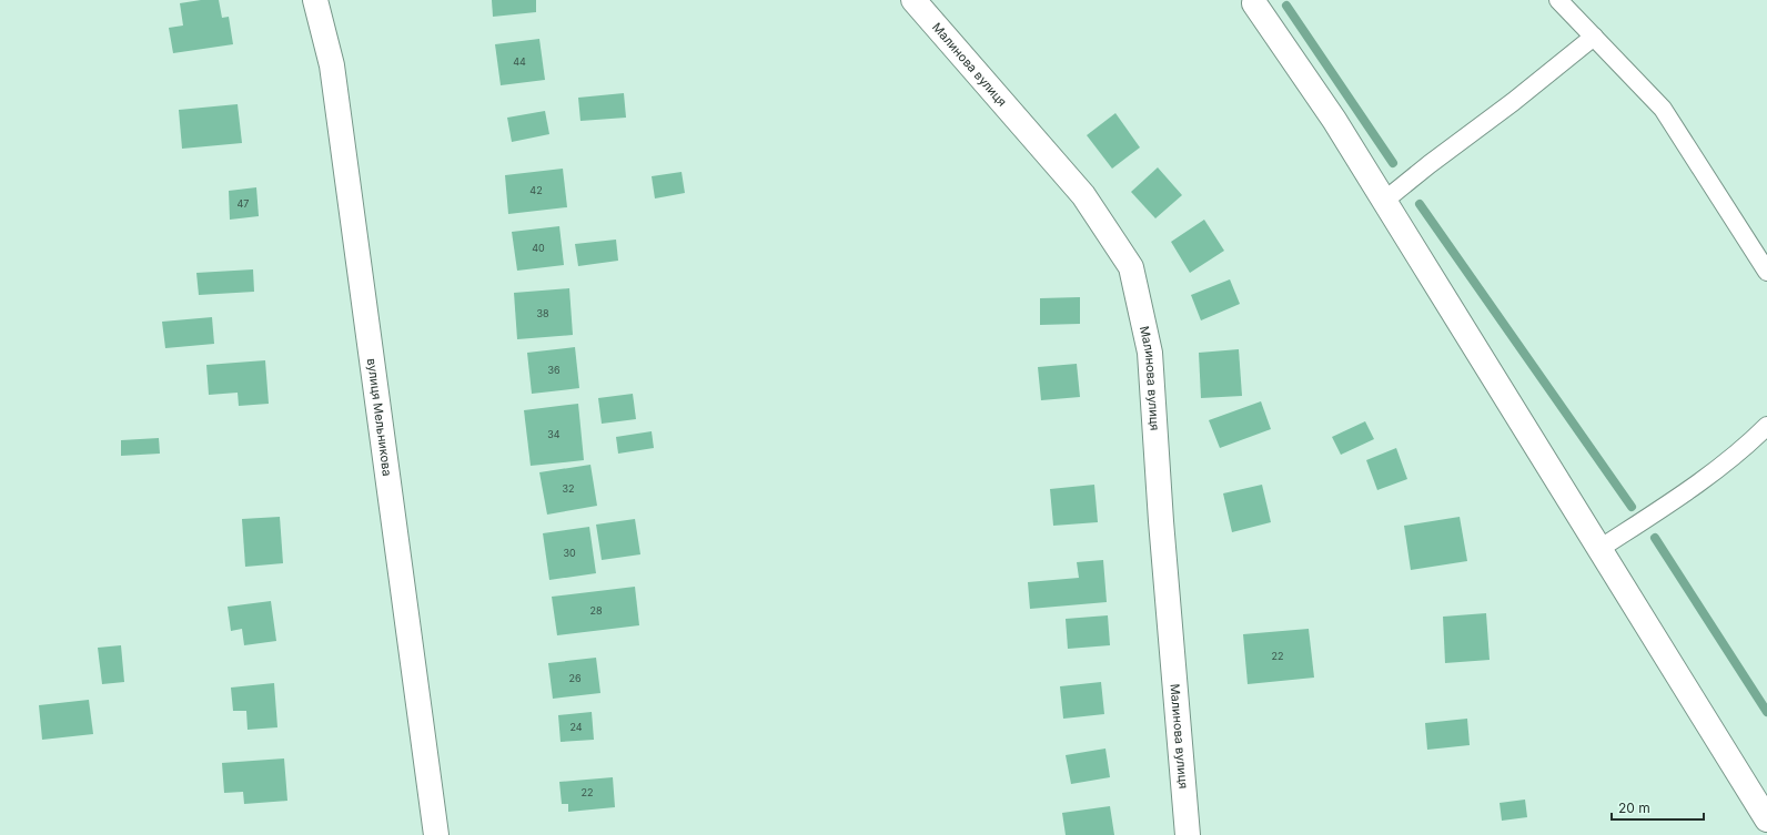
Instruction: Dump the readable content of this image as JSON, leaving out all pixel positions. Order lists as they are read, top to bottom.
{
  "streets": {
    "street": ["Малинова вулиця", "вулиця Мельникова"]
  },
  "house_numbers": [
    "44",
    "42",
    "47",
    "40",
    "38",
    "36",
    "34",
    "32",
    "30",
    "28",
    "22",
    "26",
    "24",
    "22"
  ],
  "scale_bar": "20 m"
}
